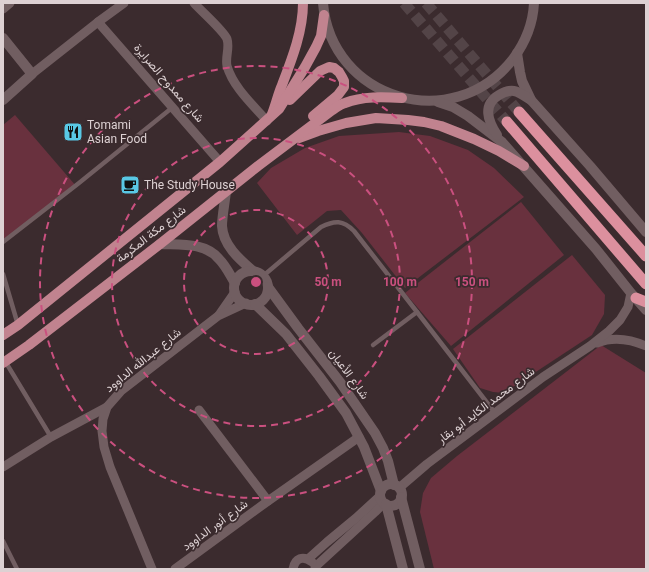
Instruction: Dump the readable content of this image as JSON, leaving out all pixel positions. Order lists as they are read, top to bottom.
{
  "streets": {
    "main road": ["شارع مكة المكرمة"],
    "street": [
      "شارع ممدوح الصرايرة",
      "شارع عبدالله الداوود",
      "شارع الأعيان",
      "شارع محمد الكايد أبو بقار",
      "شارع أنور الداوود"
    ]
  },
  "crossings": [
    ["شارع ممدوح الصرايرة", "شارع مكة المكرمة"],
    ["شارع عبدالله الداوود", "شارع الأعيان"],
    ["شارع الأعيان", "شارع محمد الكايد أبو بقار"],
    ["شارع الأعيان", "شارع أنور الداوود"]
  ],
  "places": {
    "restaurant": ["Tomami Asian Food"],
    "cafe": ["The Study House"]
  },
  "rings": ["50 m", "100 m", "150 m"]
}
